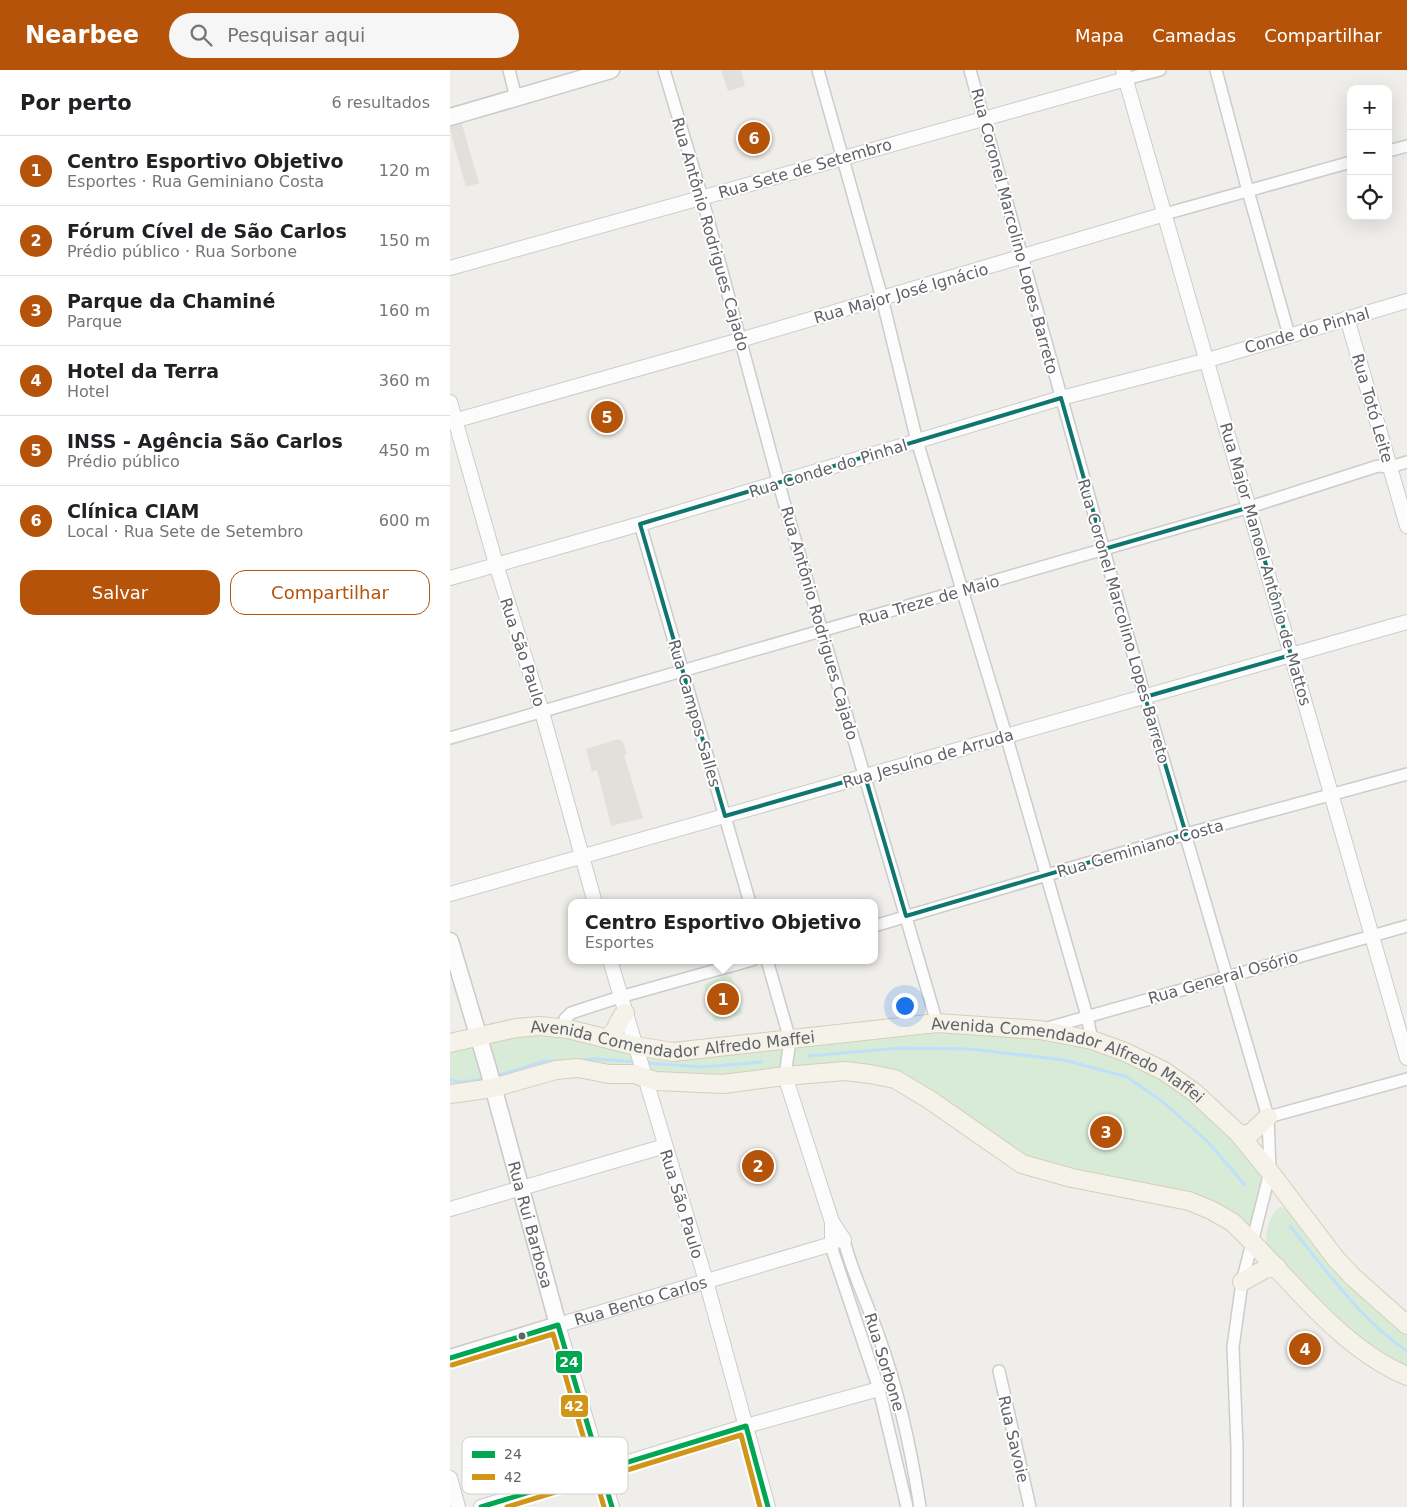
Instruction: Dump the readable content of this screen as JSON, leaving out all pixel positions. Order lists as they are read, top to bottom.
{
  "streets": {
    "main road": ["Avenida Comendador Alfredo Maffei", "Rua Rui Barbosa", "Rua Bento Carlos"],
    "street": [
      "Rua Sete de Setembro",
      "Rua Coronel Marcolino Lopes Barreto",
      "Rua Antônio Rodrigues Cajado",
      "Rua Major José Ignácio",
      "Conde do Pinhal",
      "Rua Totó Leite",
      "Rua Conde do Pinhal",
      "Rua Major Manoel Antônio de Mattos",
      "Rua Treze de Maio",
      "Rua São Paulo",
      "Rua Campos Salles",
      "Rua Jesuíno de Arruda",
      "Rua Geminiano Costa",
      "Rua General Osório",
      "Rua Sorbone",
      "Rua Savoie"
    ]
  },
  "crossings": [
    ["Rua Sete de Setembro", "Rua Coronel Marcolino Lopes Barreto"],
    ["Rua Sete de Setembro", "Rua Antônio Rodrigues Cajado"],
    ["Rua Sete de Setembro", "Rua Major Manoel Antônio de Mattos"],
    ["Rua Coronel Marcolino Lopes Barreto", "Rua Major José Ignácio"],
    ["Rua Coronel Marcolino Lopes Barreto", "Rua Conde do Pinhal"],
    ["Rua Coronel Marcolino Lopes Barreto", "Rua Treze de Maio"],
    ["Rua Coronel Marcolino Lopes Barreto", "Rua Jesuíno de Arruda"],
    ["Rua Coronel Marcolino Lopes Barreto", "Rua Geminiano Costa"],
    ["Rua Coronel Marcolino Lopes Barreto", "Rua General Osório"],
    ["Rua Coronel Marcolino Lopes Barreto", "Avenida Comendador Alfredo Maffei"],
    ["Rua Antônio Rodrigues Cajado", "Rua Major José Ignácio"],
    ["Rua Antônio Rodrigues Cajado", "Rua Conde do Pinhal"],
    ["Rua Antônio Rodrigues Cajado", "Rua Treze de Maio"],
    ["Rua Antônio Rodrigues Cajado", "Rua Jesuíno de Arruda"],
    ["Rua Antônio Rodrigues Cajado", "Rua Geminiano Costa"],
    ["Rua Antônio Rodrigues Cajado", "Avenida Comendador Alfredo Maffei"],
    ["Rua Major José Ignácio", "Rua Major Manoel Antônio de Mattos"],
    ["Rua Major José Ignácio", "Rua São Paulo"],
    ["Conde do Pinhal", "Rua Totó Leite"],
    ["Conde do Pinhal", "Rua Conde do Pinhal"],
    ["Conde do Pinhal", "Rua Major Manoel Antônio de Mattos"],
    ["Rua Totó Leite", "Rua Treze de Maio"],
    ["Rua Conde do Pinhal", "Rua Major Manoel Antônio de Mattos"],
    ["Rua Conde do Pinhal", "Rua São Paulo"],
    ["Rua Conde do Pinhal", "Rua Campos Salles"],
    ["Rua Major Manoel Antônio de Mattos", "Rua Treze de Maio"],
    ["Rua Major Manoel Antônio de Mattos", "Rua Jesuíno de Arruda"],
    ["Rua Major Manoel Antônio de Mattos", "Rua Geminiano Costa"],
    ["Rua Major Manoel Antônio de Mattos", "Rua General Osório"],
    ["Rua Treze de Maio", "Rua São Paulo"],
    ["Rua Treze de Maio", "Rua Campos Salles"],
    ["Rua São Paulo", "Rua Jesuíno de Arruda"],
    ["Rua São Paulo", "Avenida Comendador Alfredo Maffei"],
    ["Rua São Paulo", "Rua Bento Carlos"],
    ["Rua Campos Salles", "Rua Jesuíno de Arruda"],
    ["Rua General Osório", "Avenida Comendador Alfredo Maffei"],
    ["Avenida Comendador Alfredo Maffei", "Rua Rui Barbosa"],
    ["Avenida Comendador Alfredo Maffei", "Rua Sorbone"],
    ["Rua Rui Barbosa", "Rua Bento Carlos"],
    ["Rua Bento Carlos", "Rua Sorbone"]
  ],
  "lines": ["transit line 24", "transit line 42"],
  "legend": ["24", "42"],
  "page": {
    "header": "Nearbee",
    "search": "Pesquisar aqui",
    "nav": ["Mapa", "Camadas", "Compartilhar"],
    "heading": ["Por perto", "6 resultados"],
    "map_buttons": ["+", "−"],
    "pins": [
      "6",
      "5",
      "1",
      "3",
      "2",
      "4"
    ],
    "list": [
      {
        "mark": "1",
        "name": "Centro Esportivo Objetivo",
        "note": "Esportes · Rua Geminiano Costa",
        "value": "120 m"
      },
      {
        "mark": "2",
        "name": "Fórum Cível de São Carlos",
        "note": "Prédio público · Rua Sorbone",
        "value": "150 m"
      },
      {
        "mark": "3",
        "name": "Parque da Chaminé",
        "note": "Parque",
        "value": "160 m"
      },
      {
        "mark": "4",
        "name": "Hotel da Terra",
        "note": "Hotel",
        "value": "360 m"
      },
      {
        "mark": "5",
        "name": "INSS - Agência São Carlos",
        "note": "Prédio público",
        "value": "450 m"
      },
      {
        "mark": "6",
        "name": "Clínica CIAM",
        "note": "Local · Rua Sete de Setembro",
        "value": "600 m"
      }
    ],
    "buttons": ["Salvar", "Compartilhar"],
    "popup": ["Centro Esportivo Objetivo", "Esportes"]
  }
}
